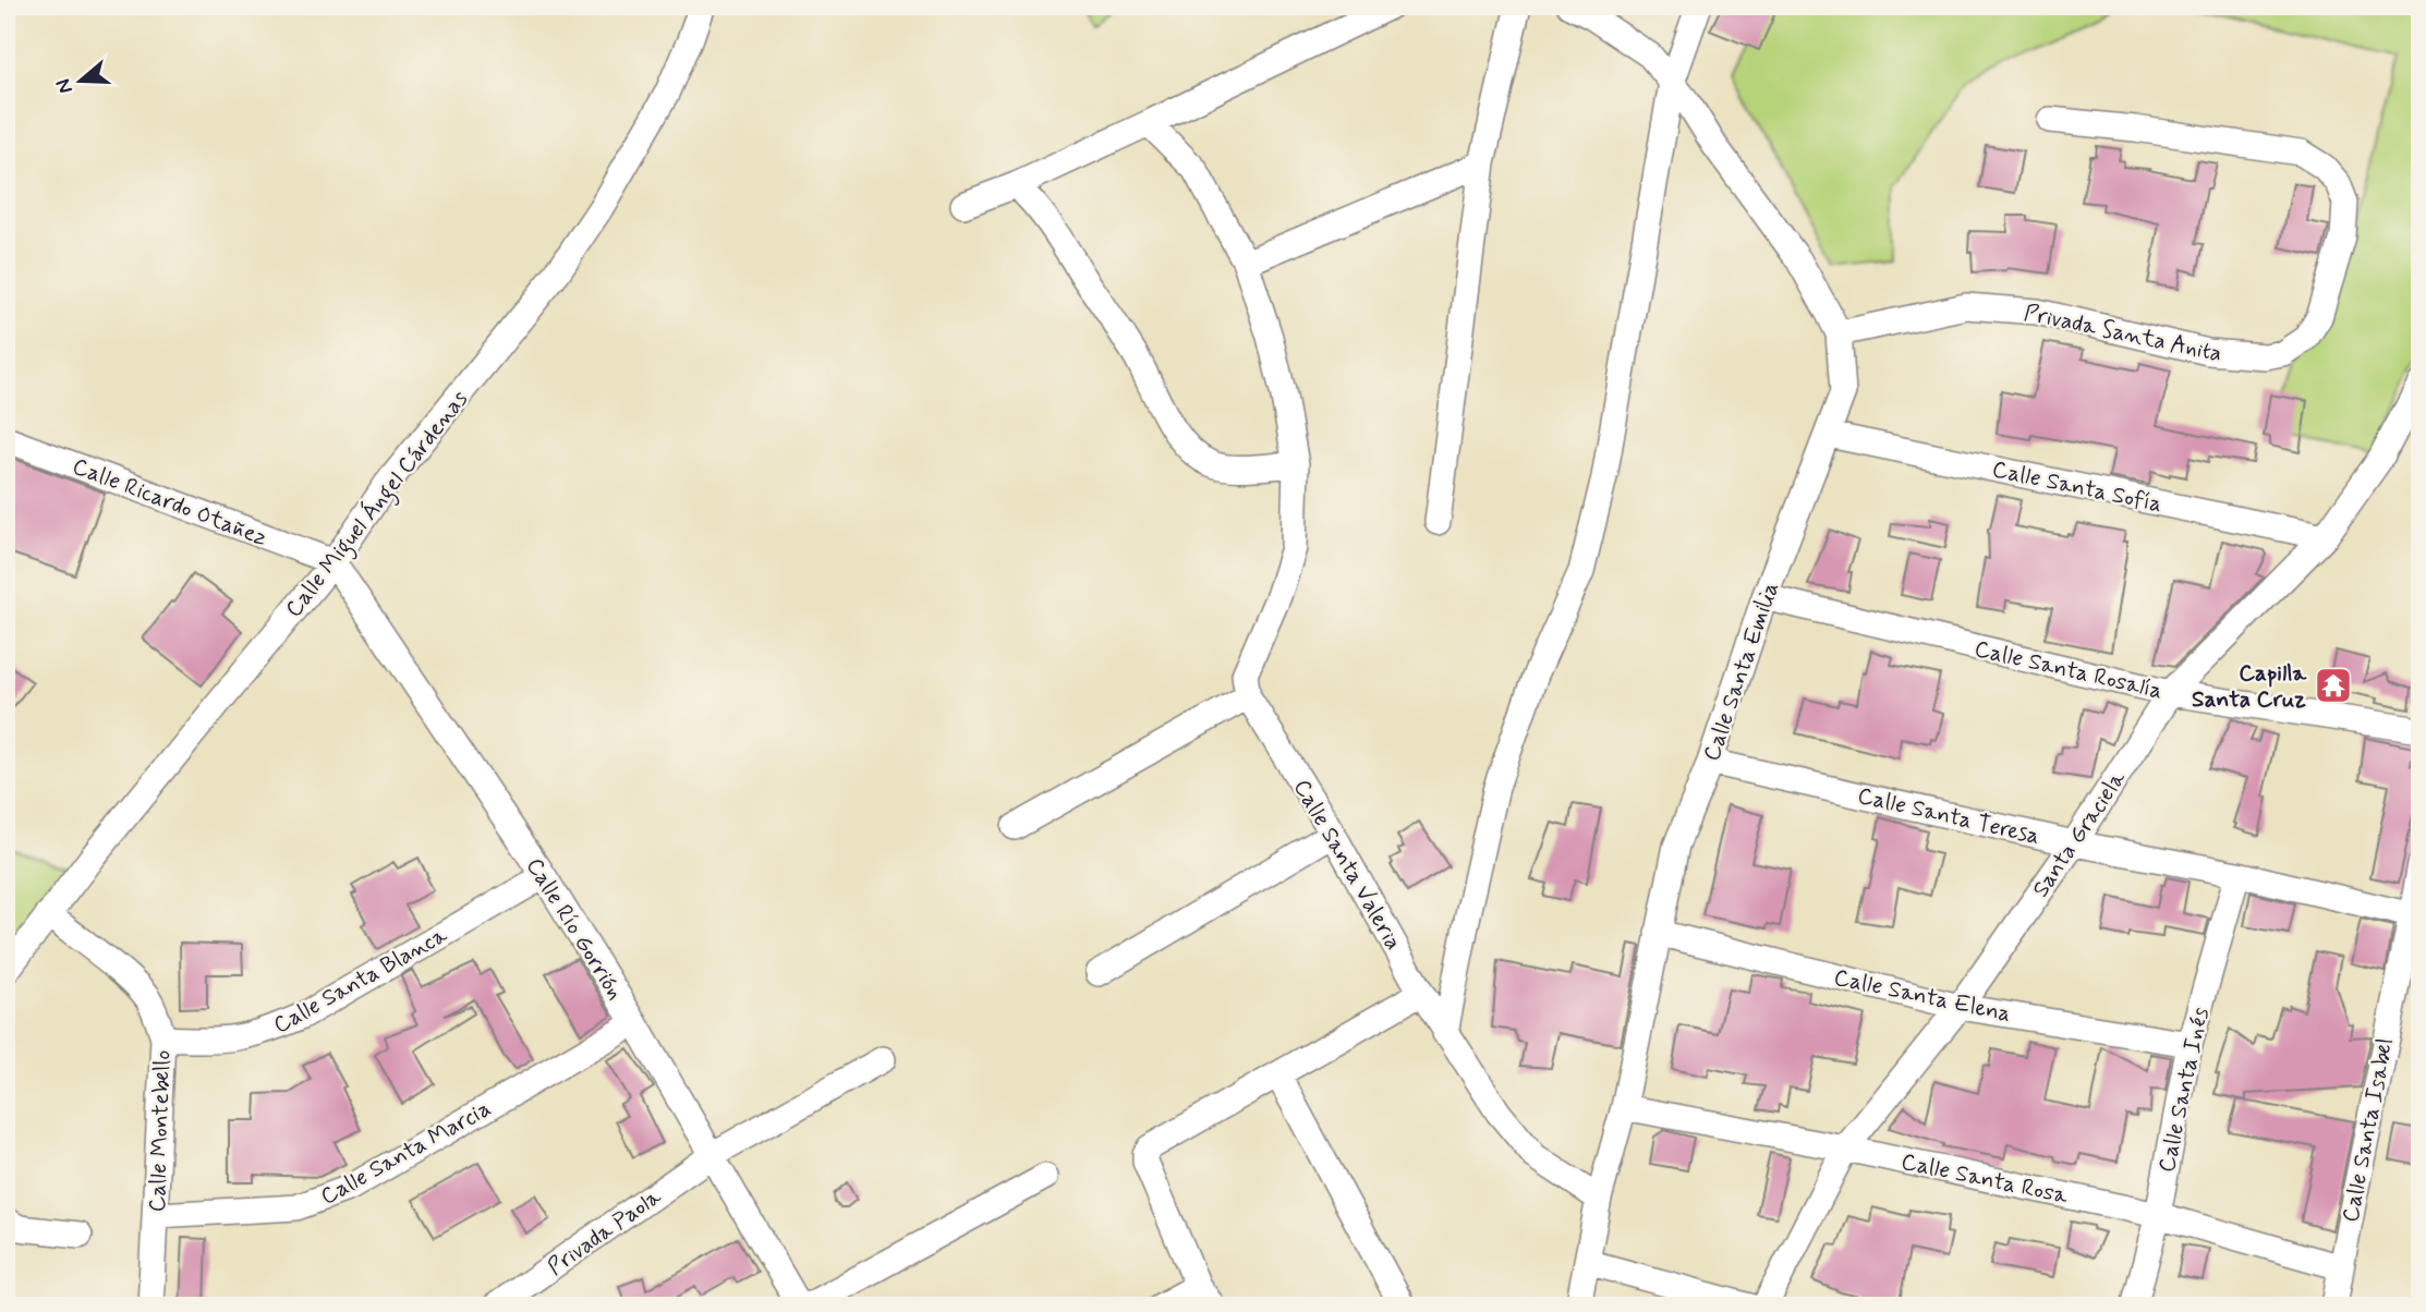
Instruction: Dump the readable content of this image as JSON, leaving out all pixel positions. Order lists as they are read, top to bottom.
{
  "streets": {
    "street": [
      "Privada Santa Anita",
      "Calle Santa Sofía",
      "Calle Ricardo Otañez",
      "Calle Miguel Ángel Cárdenas",
      "Calle Santa Rosalía",
      "Calle Santa Emilia",
      "Calle Santa Teresa",
      "Santa Graciela",
      "Calle Santa Valeria",
      "Calle Río Gorrión",
      "Calle Santa Blanca",
      "Calle Santa Elena",
      "Calle Santa Inés",
      "Calle Santa Isabel",
      "Calle Montebello",
      "Calle Santa Marcia",
      "Calle Santa Rosa",
      "Privada Paola"
    ]
  },
  "crossings": [
    ["Privada Santa Anita", "Calle Santa Emilia"],
    ["Calle Santa Sofía", "Calle Santa Emilia"],
    ["Calle Santa Sofía", "Santa Graciela"],
    ["Calle Ricardo Otañez", "Calle Miguel Ángel Cárdenas"],
    ["Calle Ricardo Otañez", "Calle Río Gorrión"],
    ["Calle Miguel Ángel Cárdenas", "Calle Río Gorrión"],
    ["Calle Miguel Ángel Cárdenas", "Calle Montebello"],
    ["Calle Santa Rosalía", "Calle Santa Emilia"],
    ["Calle Santa Rosalía", "Santa Graciela"],
    ["Calle Santa Emilia", "Calle Santa Teresa"],
    ["Calle Santa Emilia", "Calle Santa Valeria"],
    ["Calle Santa Emilia", "Calle Santa Elena"],
    ["Calle Santa Emilia", "Calle Santa Rosa"],
    ["Calle Santa Teresa", "Santa Graciela"],
    ["Calle Santa Teresa", "Calle Santa Inés"],
    ["Calle Santa Teresa", "Calle Santa Isabel"],
    ["Santa Graciela", "Calle Santa Elena"],
    ["Santa Graciela", "Calle Santa Rosa"],
    ["Calle Río Gorrión", "Calle Santa Blanca"],
    ["Calle Río Gorrión", "Calle Santa Marcia"],
    ["Calle Río Gorrión", "Privada Paola"],
    ["Calle Santa Blanca", "Calle Montebello"],
    ["Calle Santa Elena", "Calle Santa Inés"],
    ["Calle Santa Inés", "Calle Santa Rosa"],
    ["Calle Santa Isabel", "Calle Santa Rosa"],
    ["Calle Montebello", "Calle Santa Marcia"]
  ],
  "places": {
    "temple": ["Capilla Santa Cruz"]
  },
  "north": "left"
}
